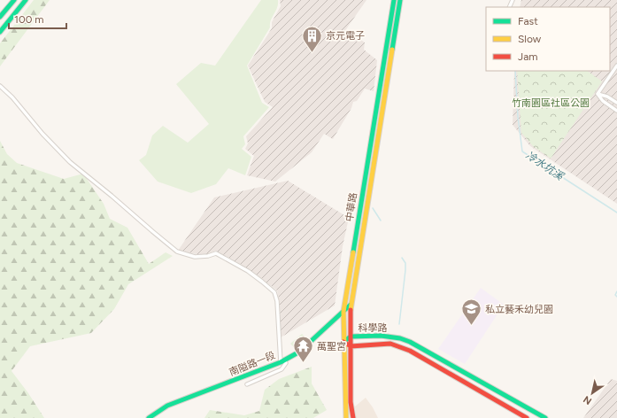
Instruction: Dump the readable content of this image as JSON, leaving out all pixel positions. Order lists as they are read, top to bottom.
{
  "streets": {
    "main road": ["中華路", "科學路", "南隘路一段"]
  },
  "crossings": [
    ["中華路", "科學路"],
    ["中華路", "南隘路一段"]
  ],
  "water": ["冷水坑溪"],
  "parks": ["竹南園區社區公園"],
  "places": {
    "building": ["京元電子"],
    "school or university": ["私立藝禾幼兒園"],
    "temple": ["萬聖宮"]
  },
  "legend": ["Fast", "Slow", "Jam"],
  "scale_bar": "100 m",
  "north": "bottom left"
}
